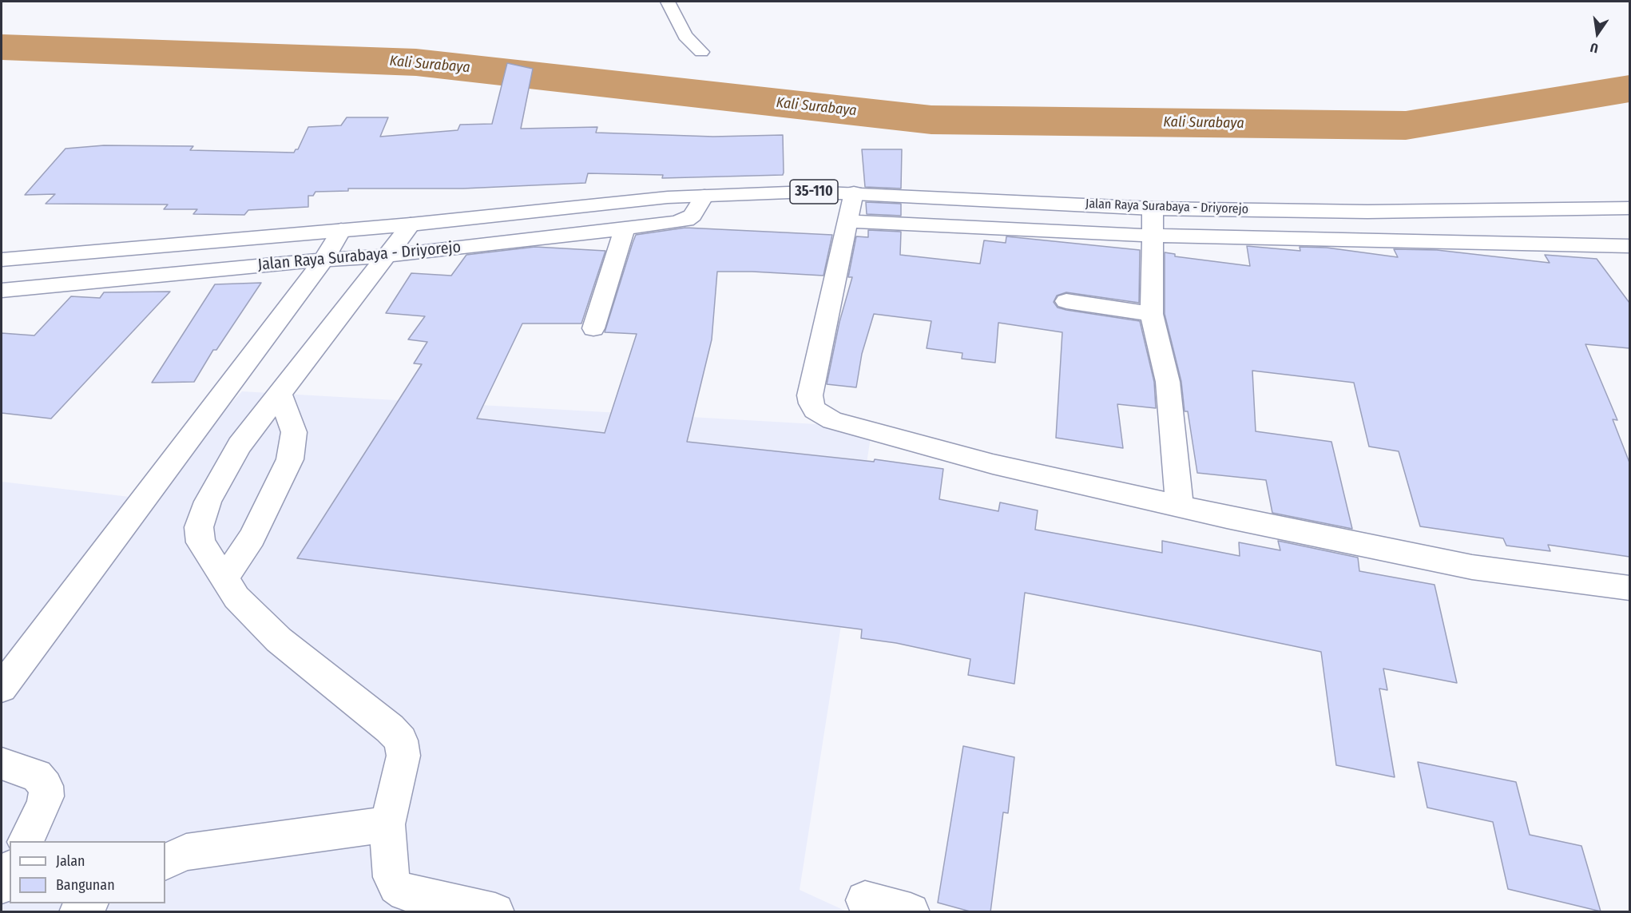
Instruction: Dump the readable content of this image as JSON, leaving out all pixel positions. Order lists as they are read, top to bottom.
{
  "streets": {
    "street": ["35-110", "Jalan Raya Surabaya - Driyorejo"]
  },
  "water": ["Kali Surabaya"],
  "legend": ["Jalan", "Bangunan"],
  "north": "bottom"
}
